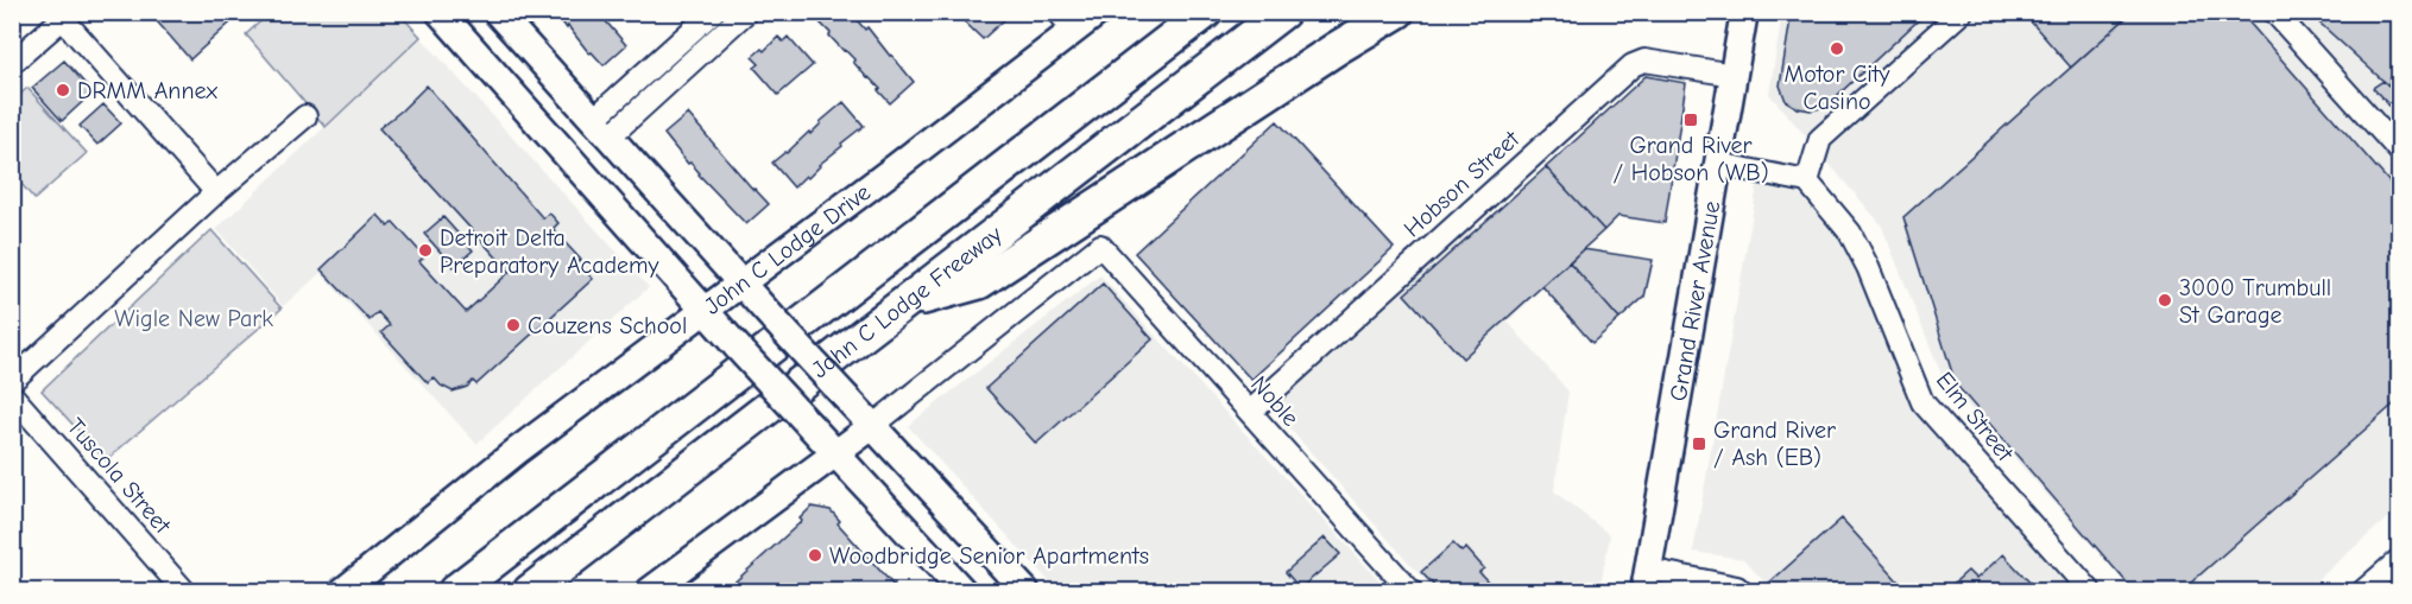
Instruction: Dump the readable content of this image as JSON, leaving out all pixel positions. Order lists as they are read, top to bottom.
{
  "streets": {
    "highway": ["John C Lodge Freeway"],
    "main road": ["John C Lodge Drive", "Grand River Avenue"],
    "street": [
      "Hobson Street",
      "Noble",
      "Elm Street",
      "Tuscola Street"
    ]
  },
  "crossings": [
    ["Hobson Street", "Grand River Avenue"],
    ["Hobson Street", "Noble"]
  ],
  "parks": ["Wigle New Park"],
  "places": {
    "other": [
      "Motor City Casino",
      "DRMM Annex",
      "Detroit Delta Preparatory Academy",
      "3000 Trumbull St Garage",
      "Couzens School",
      "Woodbridge Senior Apartments"
    ],
    "transit": ["Grand River / Hobson (WB)", "Grand River / Ash (EB)"]
  }
}
